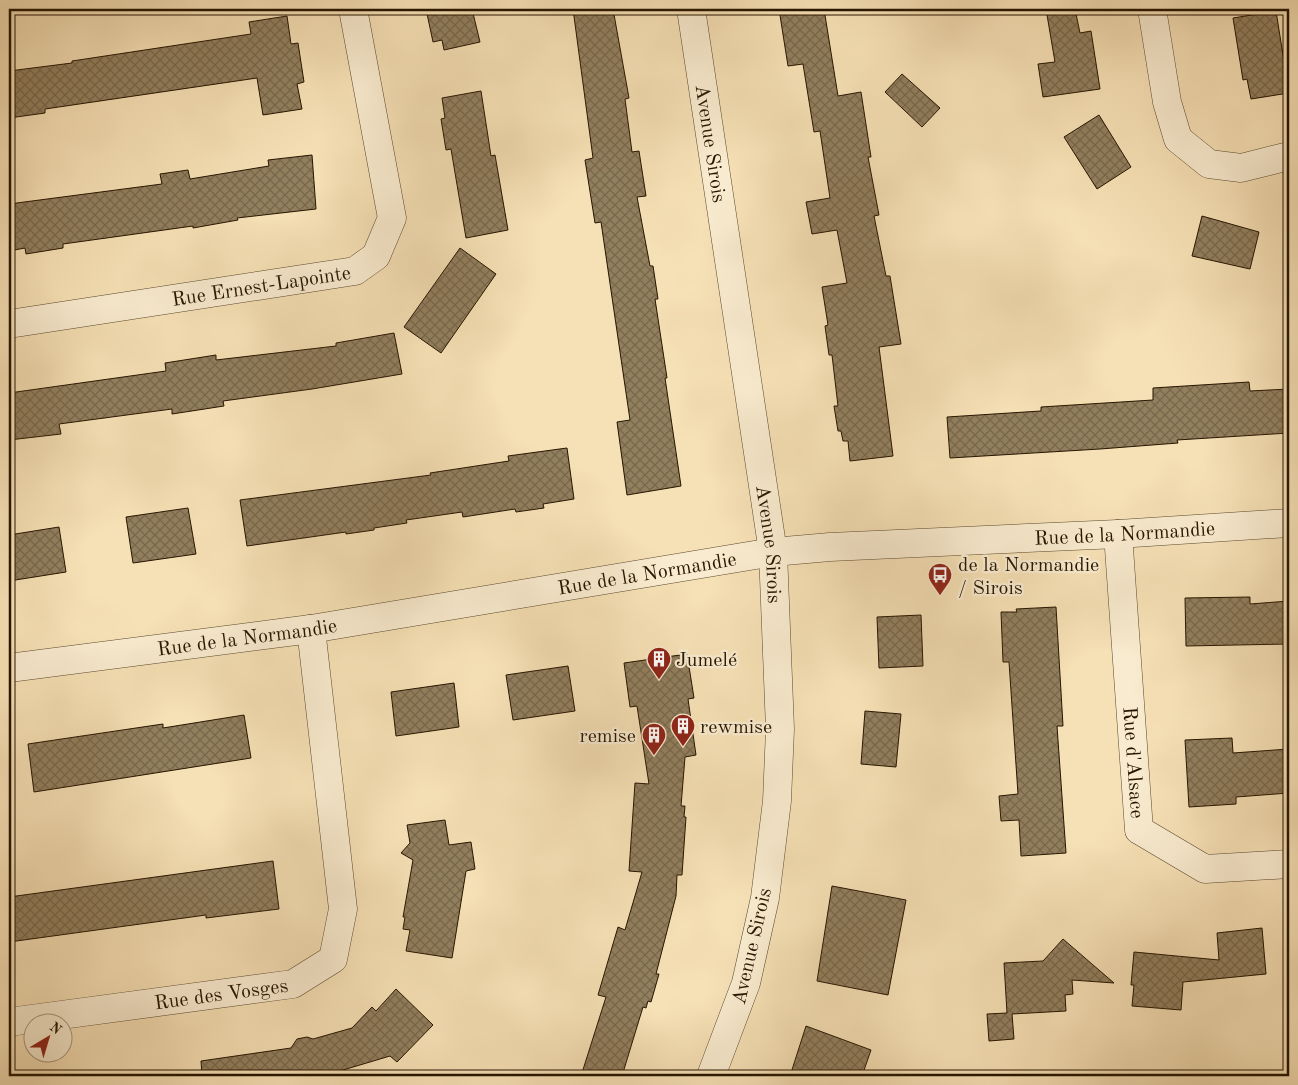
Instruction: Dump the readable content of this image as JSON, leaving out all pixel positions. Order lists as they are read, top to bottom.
{
  "streets": {
    "street": [
      "Avenue Sirois",
      "Rue Ernest-Lapointe",
      "Rue de la Normandie",
      "Rue d'Alsace",
      "Rue des Vosges"
    ]
  },
  "crossings": [
    ["Avenue Sirois", "Rue de la Normandie"],
    ["Rue de la Normandie", "Rue d'Alsace"],
    ["Rue de la Normandie", "Rue des Vosges"]
  ],
  "places": {
    "bus stop": ["de la Normandie / Sirois"],
    "building": ["Jumelé", "rewmise", "remise"]
  },
  "north": "top right"
}
